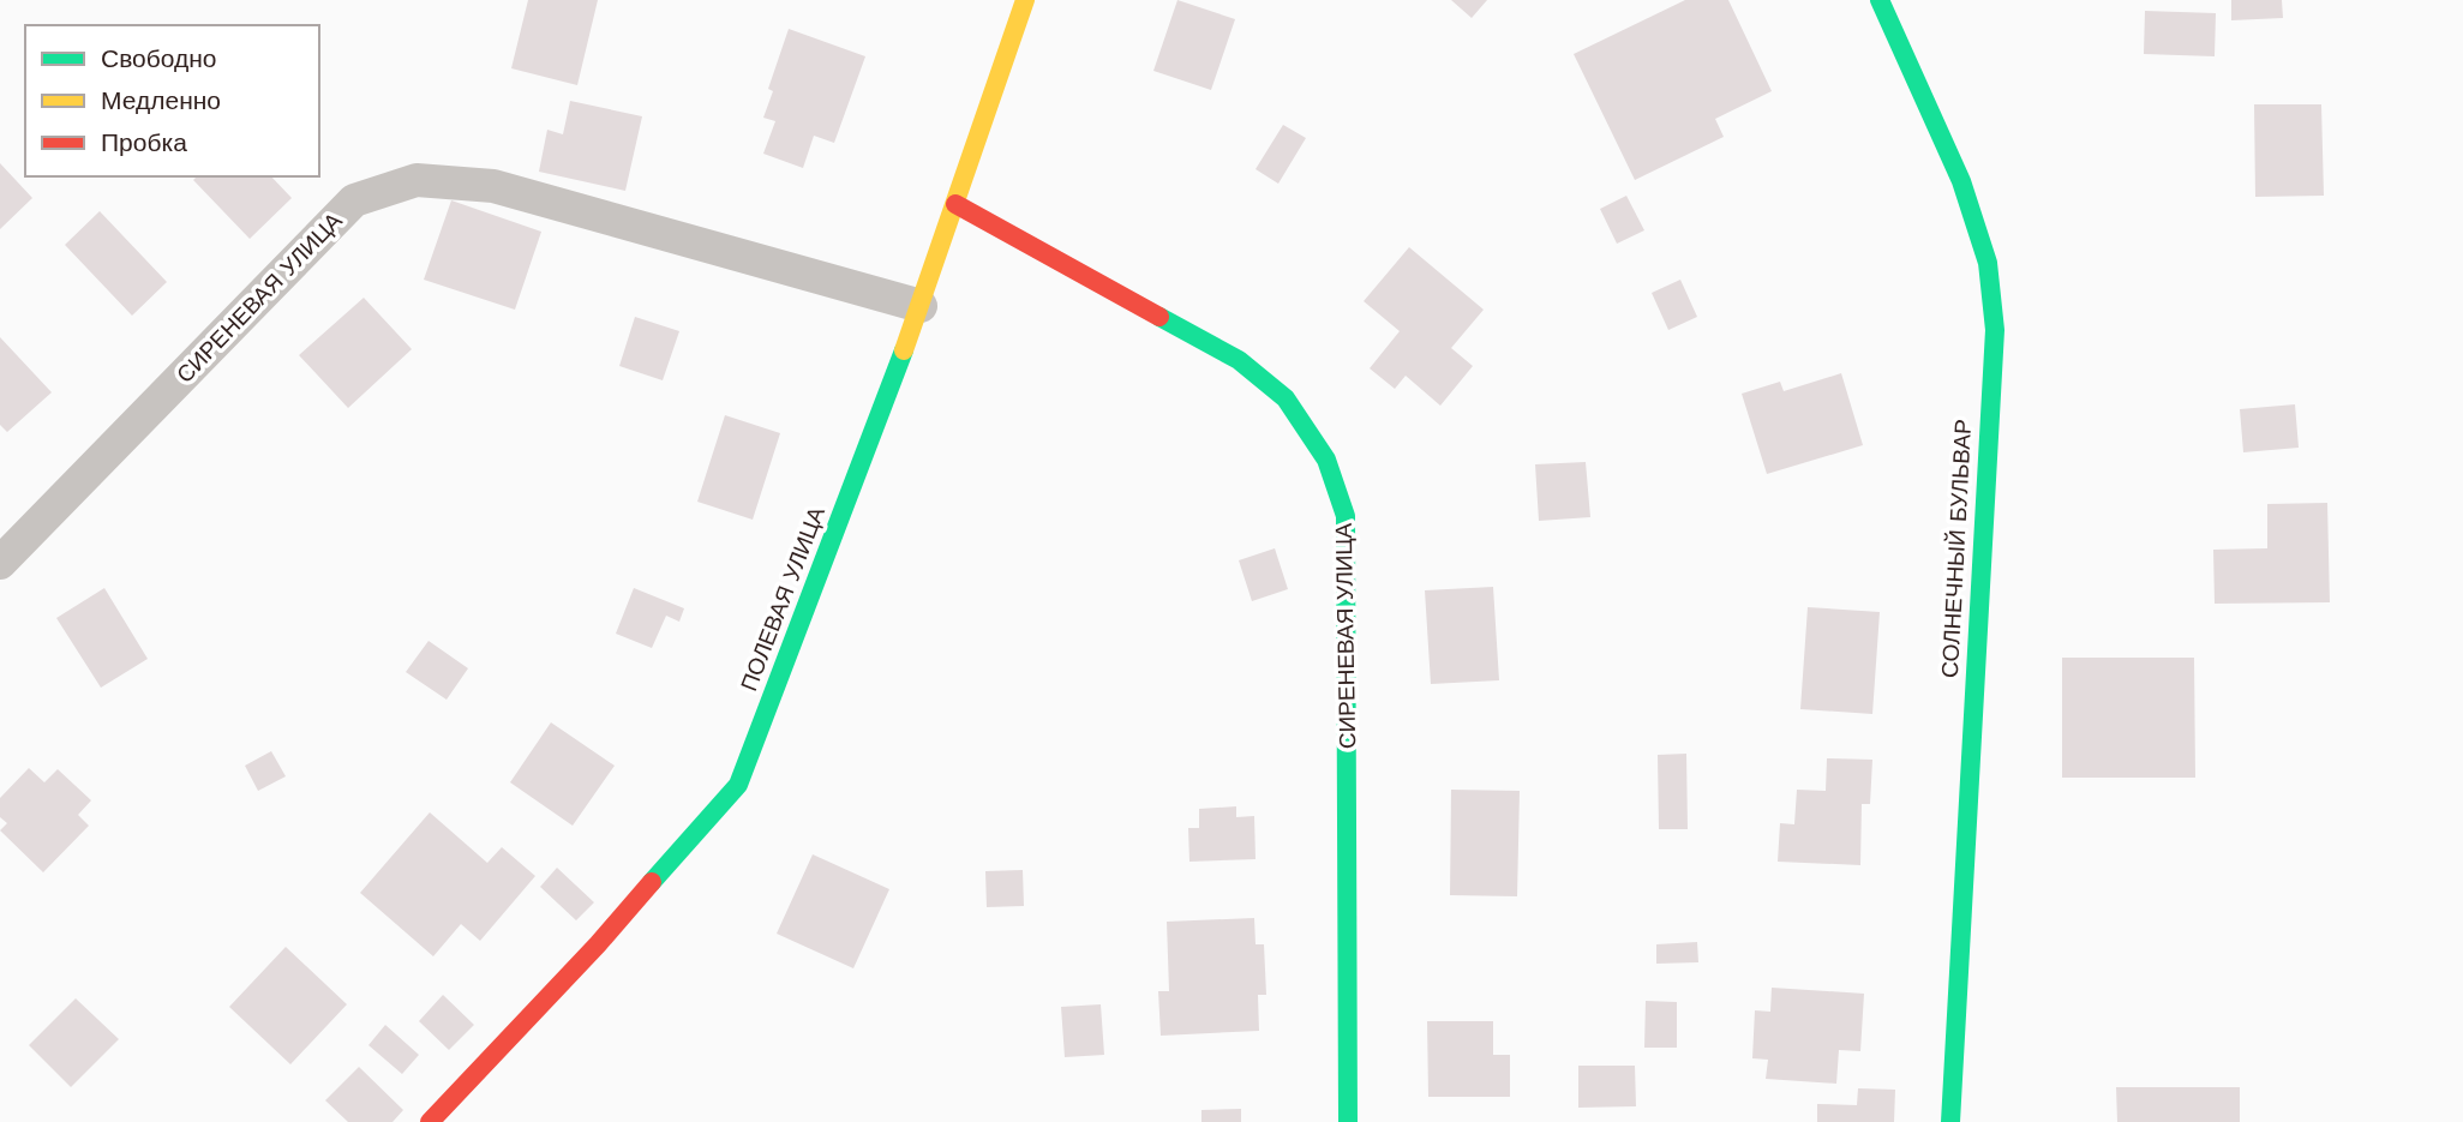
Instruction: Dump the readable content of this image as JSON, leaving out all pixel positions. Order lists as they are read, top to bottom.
{
  "streets": {
    "street": ["СИРЕНЕВАЯ УЛИЦА", "СОЛНЕЧНЫЙ БУЛЬВАР", "ПОЛЕВАЯ УЛИЦА"]
  },
  "crossings": [
    ["СИРЕНЕВАЯ УЛИЦА", "ПОЛЕВАЯ УЛИЦА"]
  ],
  "legend": ["Свободно", "Медленно", "Пробка"]
}
